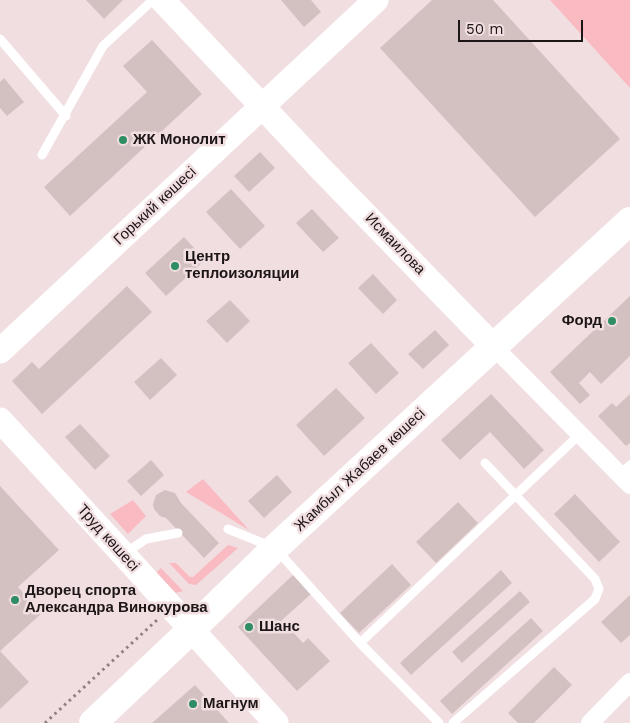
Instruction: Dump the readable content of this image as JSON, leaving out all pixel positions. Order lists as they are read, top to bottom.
{
  "streets": {
    "main road": ["Жамбыл Жабаев көшесі"],
    "street": ["Горький көшесі", "Исмаилова", "Труд көшесі"]
  },
  "crossings": [
    ["Горький көшесі", "Исмаилова"],
    ["Исмаилова", "Жамбыл Жабаев көшесі"],
    ["Жамбыл Жабаев көшесі", "Труд көшесі"]
  ],
  "places": [
    "ЖК Монолит",
    "Центр теплоизоляции",
    "Форд",
    "Дворец спорта Александра Винокурова",
    "Шанс",
    "Магнум"
  ],
  "scale_bar": "50 m"
}
